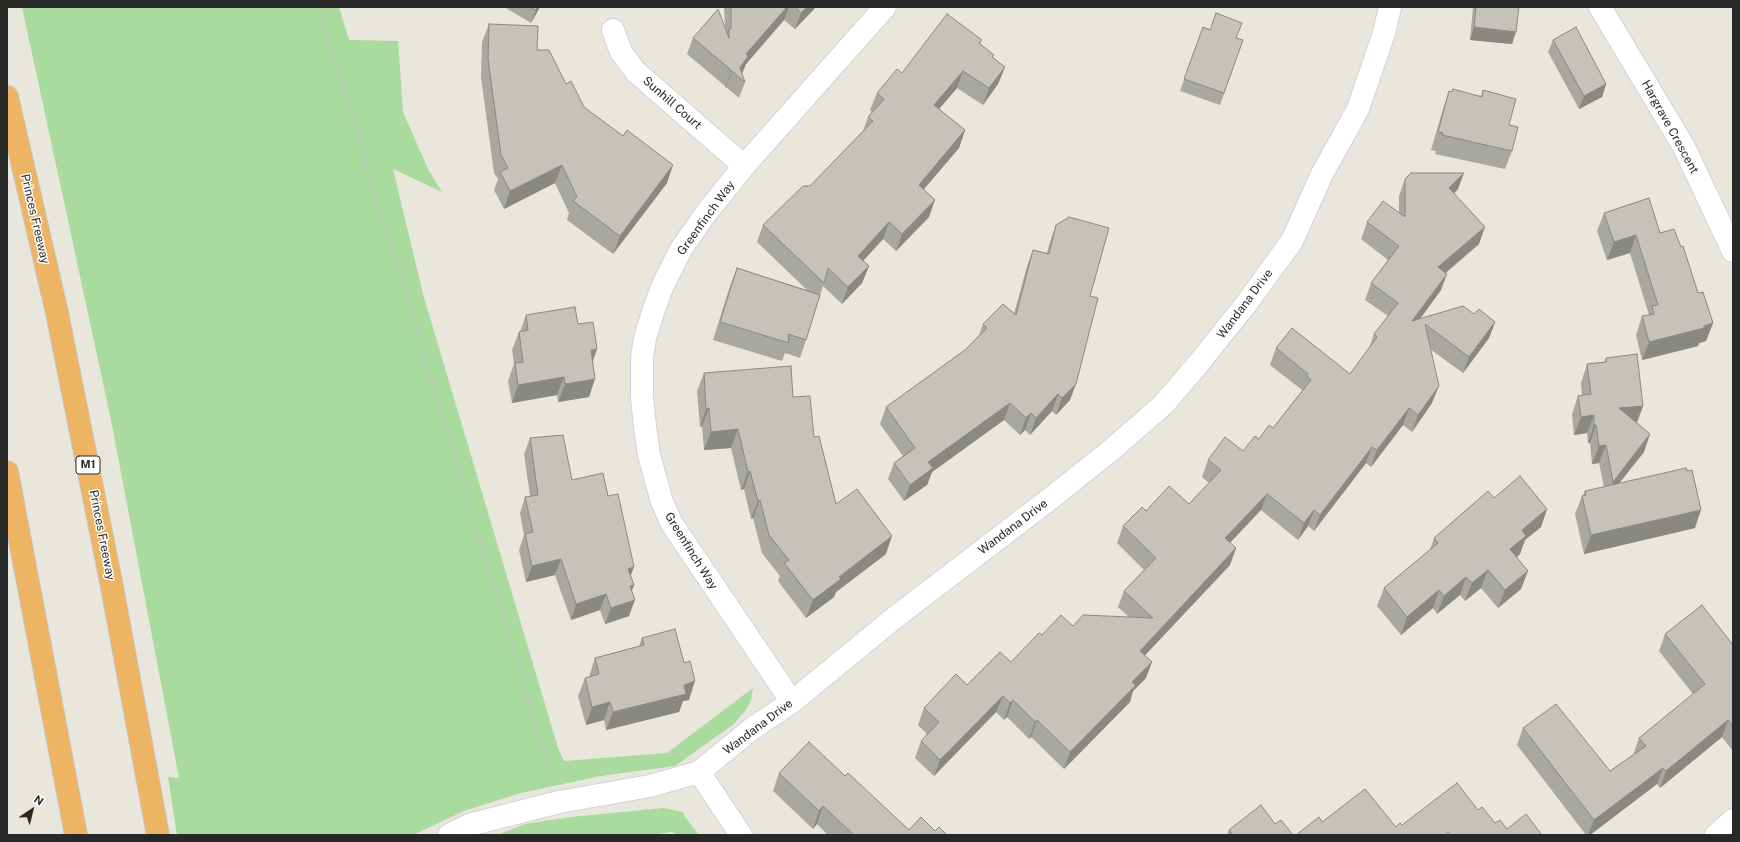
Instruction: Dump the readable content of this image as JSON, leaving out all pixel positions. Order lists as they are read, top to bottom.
{
  "streets": {
    "highway": ["Princes Freeway", "M1"],
    "street": [
      "Sunhill Court",
      "Hargrave Crescent",
      "Greenfinch Way",
      "Wandana Drive"
    ]
  },
  "crossings": [
    ["Sunhill Court", "Greenfinch Way"],
    ["Greenfinch Way", "Wandana Drive"]
  ],
  "north": "top right"
}
